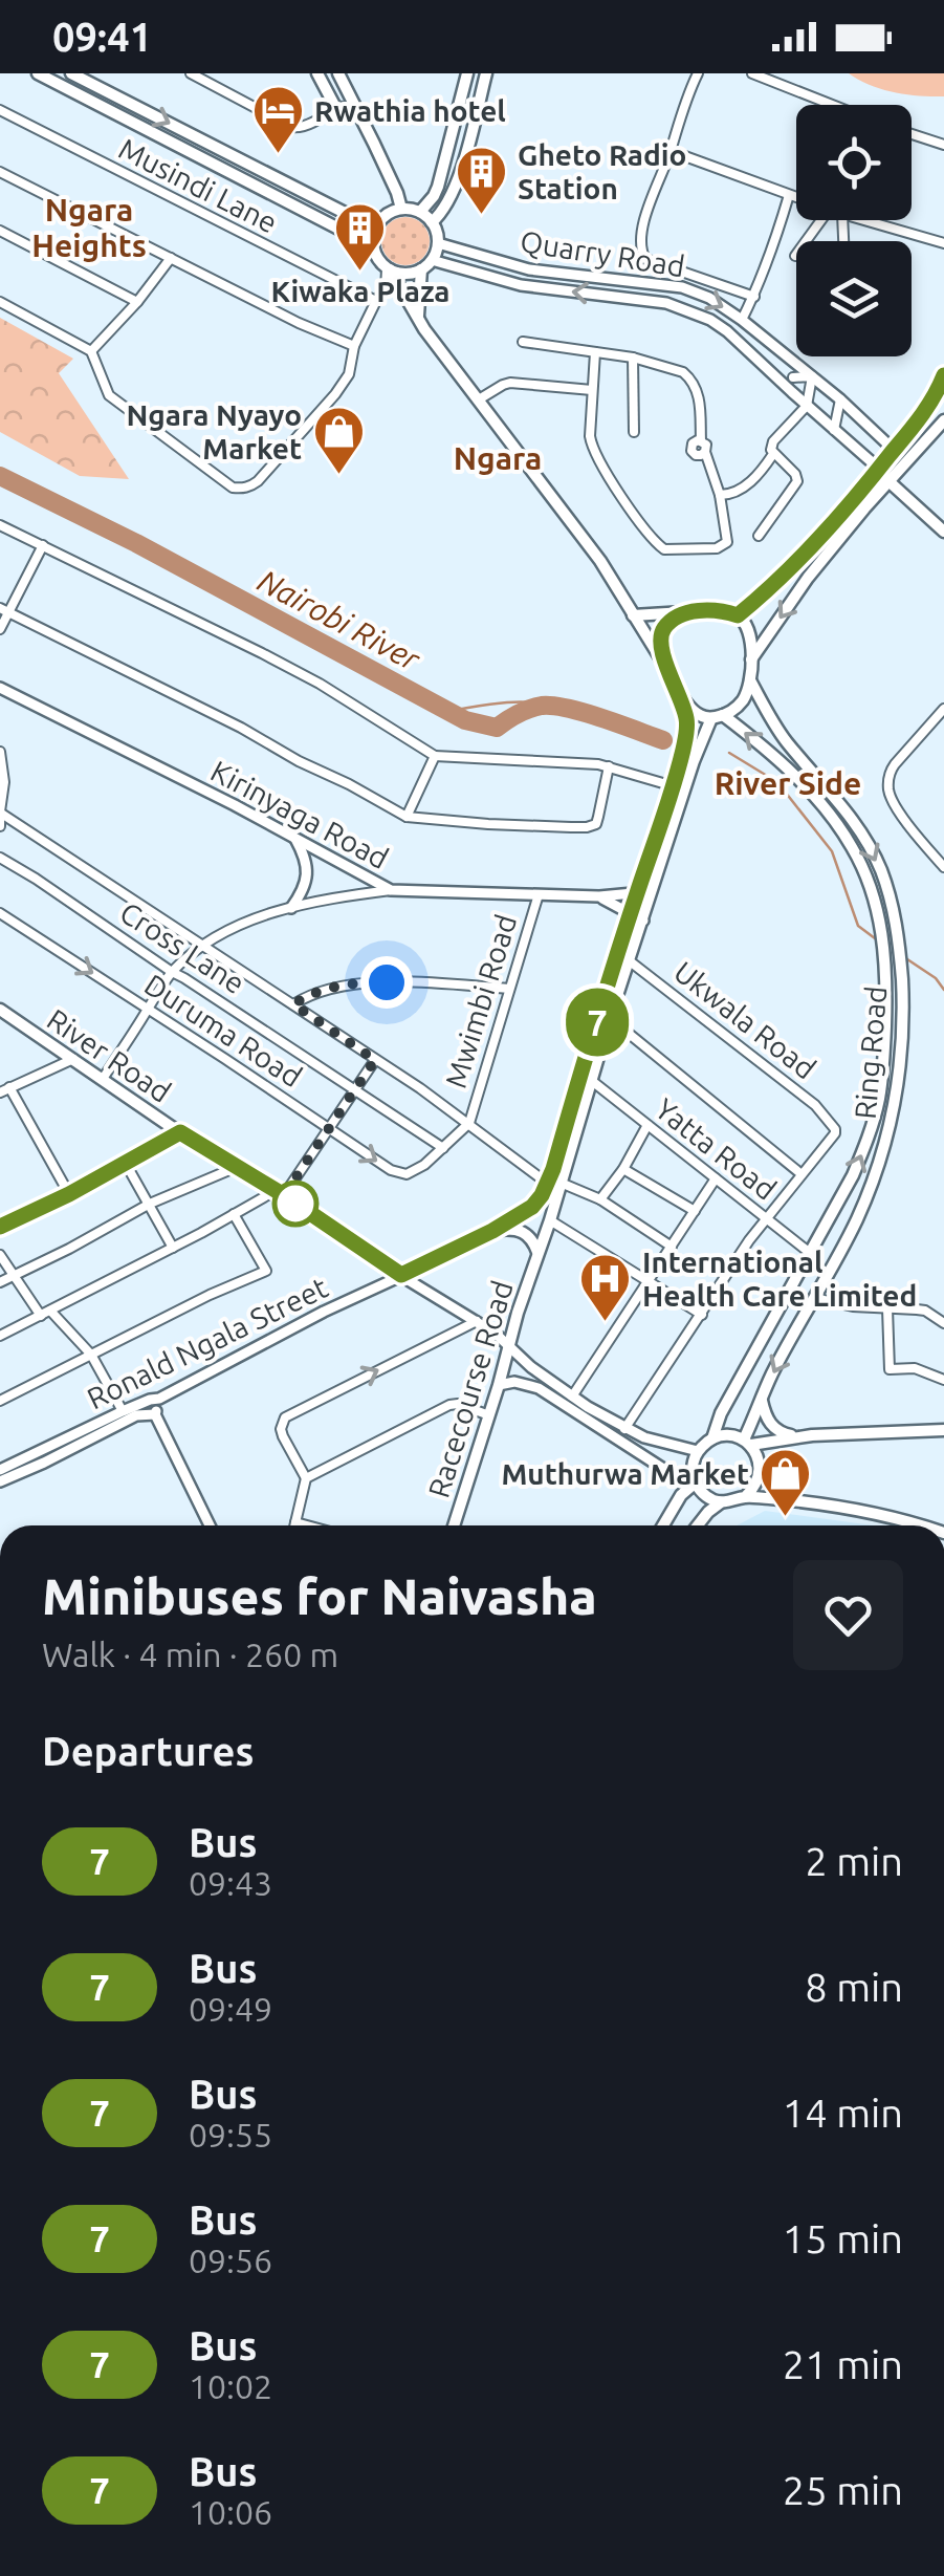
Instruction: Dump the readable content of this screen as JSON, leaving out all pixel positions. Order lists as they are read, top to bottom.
{
  "streets": {
    "main road": [
      "Ring Road",
      "River Road",
      "Ronald Ngala Street",
      "Racecourse Road"
    ],
    "street": [
      "Musindi Lane",
      "Quarry Road",
      "Kirinyaga Road",
      "Cross Lane",
      "Mwimbi Road",
      "Ukwala Road",
      "Duruma Road",
      "Yatta Road"
    ]
  },
  "crossings": [
    ["Kirinyaga Road", "Mwimbi Road"],
    ["Kirinyaga Road", "Racecourse Road"],
    ["Cross Lane", "Duruma Road"],
    ["Mwimbi Road", "Duruma Road"],
    ["Ukwala Road", "River Road"],
    ["Ukwala Road", "Yatta Road"],
    ["Ukwala Road", "Racecourse Road"],
    ["Ring Road", "River Road"],
    ["Ring Road", "Yatta Road"],
    ["Ring Road", "Racecourse Road"],
    ["River Road", "Ronald Ngala Street"],
    ["River Road", "Racecourse Road"],
    ["Yatta Road", "Racecourse Road"],
    ["Ronald Ngala Street", "Racecourse Road"]
  ],
  "one_way": ["Duruma Road"],
  "districts": ["Ngara Heights", "Ngara", "River Side"],
  "water": ["Nairobi River"],
  "places": {
    "hotel": ["Rwathia hotel"],
    "building": ["Gheto Radio Station", "Kiwaka Plaza"],
    "shop": ["Ngara Nyayo Market", "Muthurwa Market"],
    "hospital": ["International Health Care Limited"]
  },
  "lines": ["bus line 7"],
  "page": {
    "status": "09:41",
    "on_map": "7",
    "heading": [
      ["Minibuses for Naivasha", "Walk · 4 min · 260 m"],
      "Departures"
    ],
    "list": [
      {
        "mark": "7",
        "name": "Bus",
        "note": "09:43",
        "value": "2 min"
      },
      {
        "mark": "7",
        "name": "Bus",
        "note": "09:49",
        "value": "8 min"
      },
      {
        "mark": "7",
        "name": "Bus",
        "note": "09:55",
        "value": "14 min"
      },
      {
        "mark": "7",
        "name": "Bus",
        "note": "09:56",
        "value": "15 min"
      },
      {
        "mark": "7",
        "name": "Bus",
        "note": "10:02",
        "value": "21 min"
      },
      {
        "mark": "7",
        "name": "Bus",
        "note": "10:06",
        "value": "25 min"
      }
    ]
  }
}
